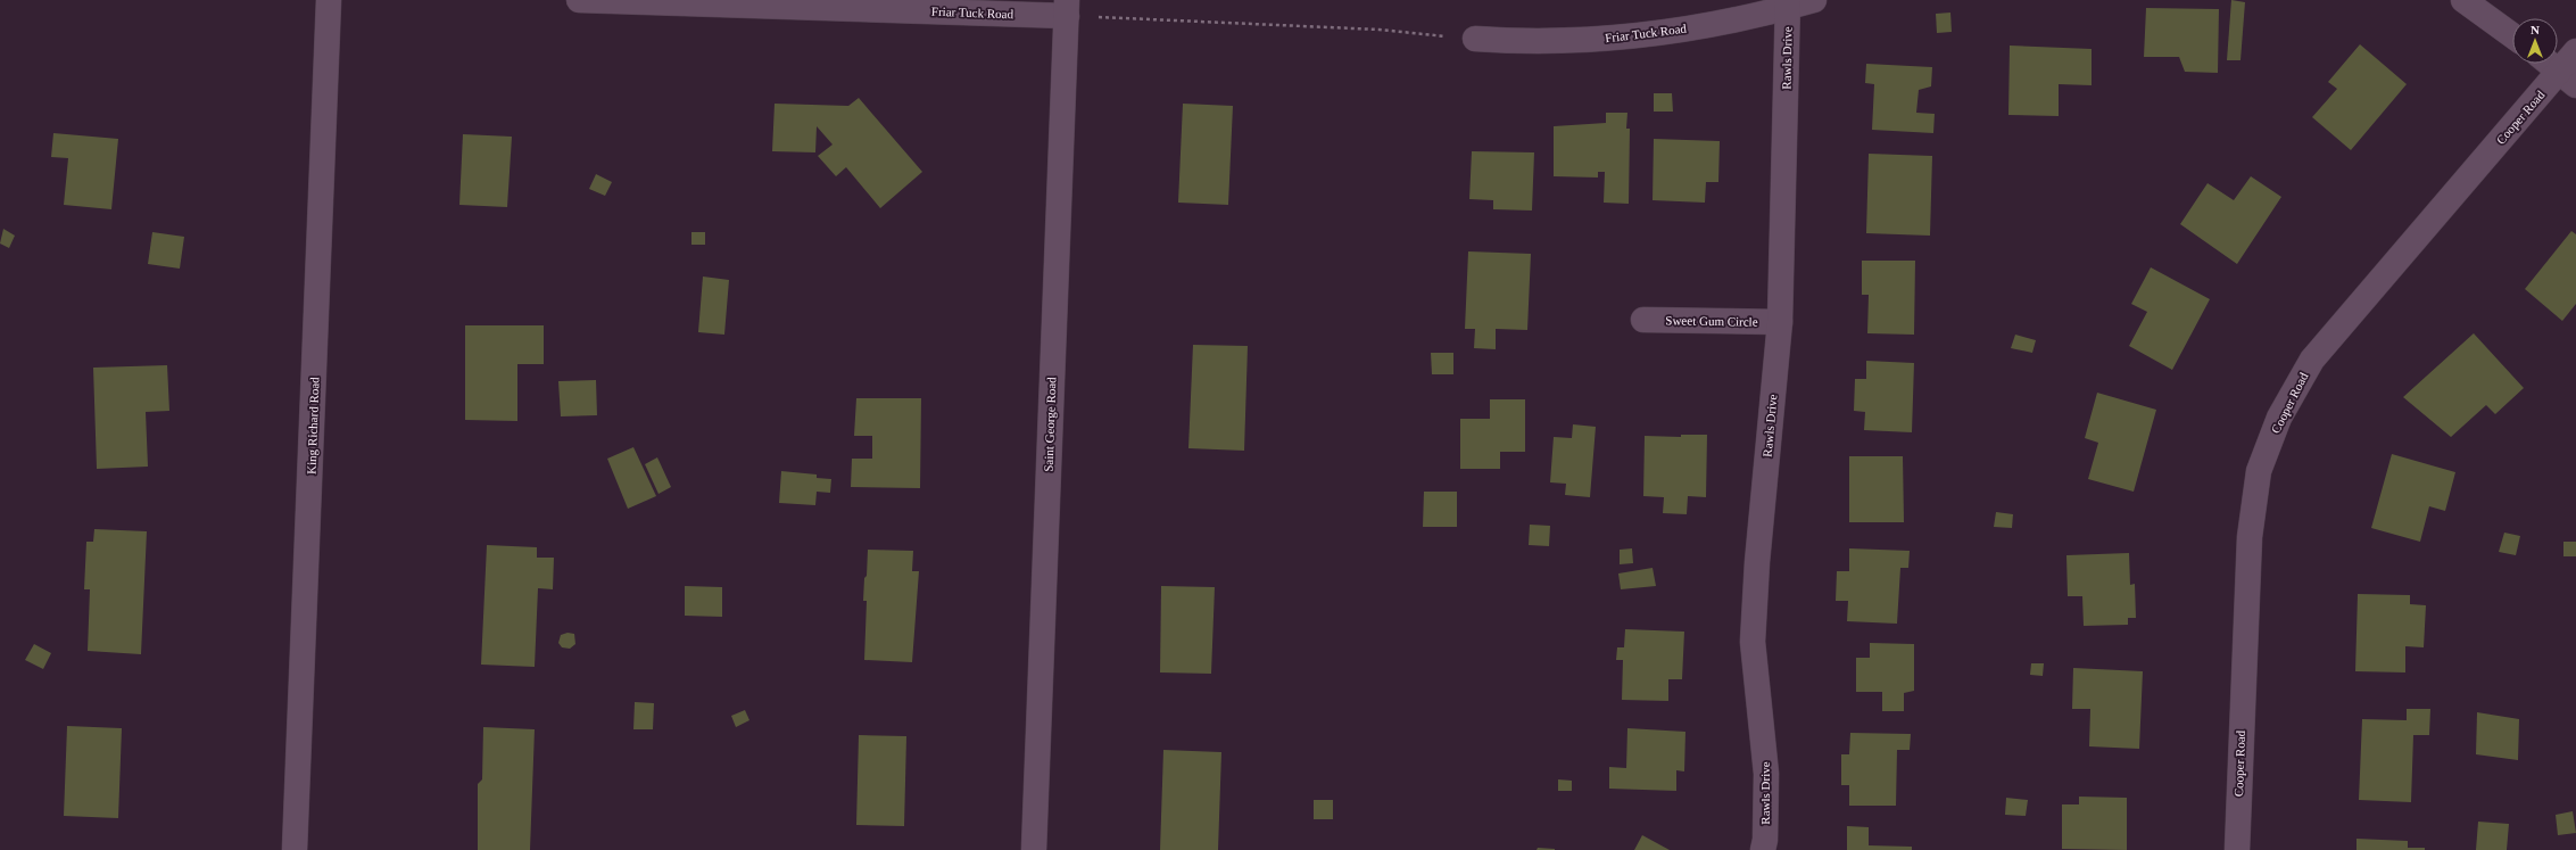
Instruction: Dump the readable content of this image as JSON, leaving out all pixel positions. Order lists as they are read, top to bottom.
{
  "streets": {
    "street": [
      "Friar Tuck Road",
      "Rawls Drive",
      "Cooper Road",
      "Sweet Gum Circle",
      "Saint George Road",
      "King Richard Road"
    ]
  },
  "crossings": [
    ["Friar Tuck Road", "Rawls Drive"],
    ["Friar Tuck Road", "Saint George Road"],
    ["Rawls Drive", "Sweet Gum Circle"]
  ],
  "north": "top"
}
